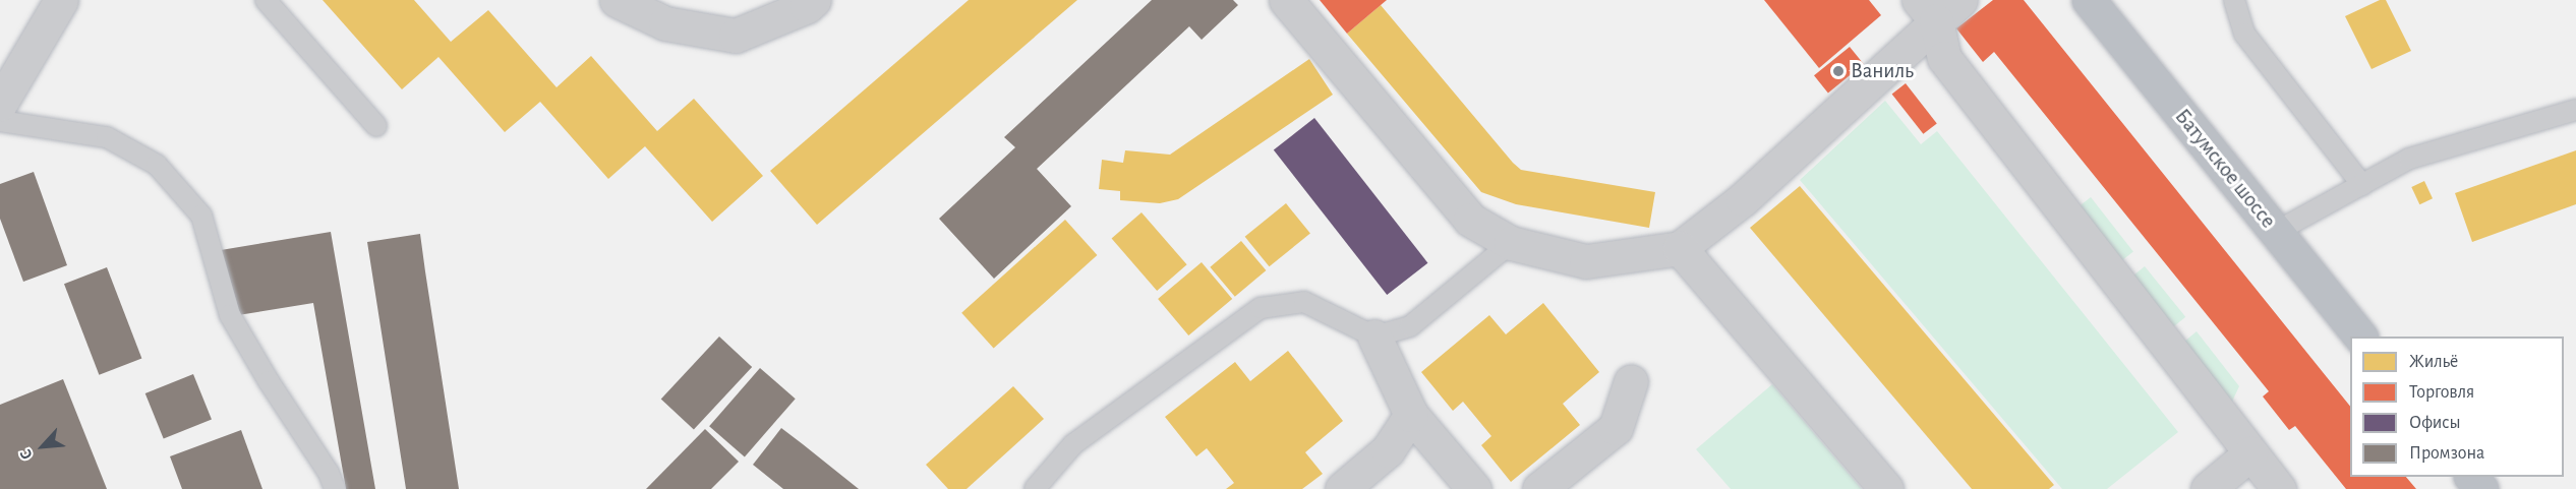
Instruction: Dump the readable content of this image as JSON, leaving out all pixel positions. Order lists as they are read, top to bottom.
{
  "streets": {
    "highway": ["Батумское шоссе"]
  },
  "places": ["Ваниль"],
  "legend": [
    "Жильё",
    "Торговля",
    "Офисы",
    "Промзона"
  ],
  "north": "bottom left"
}
